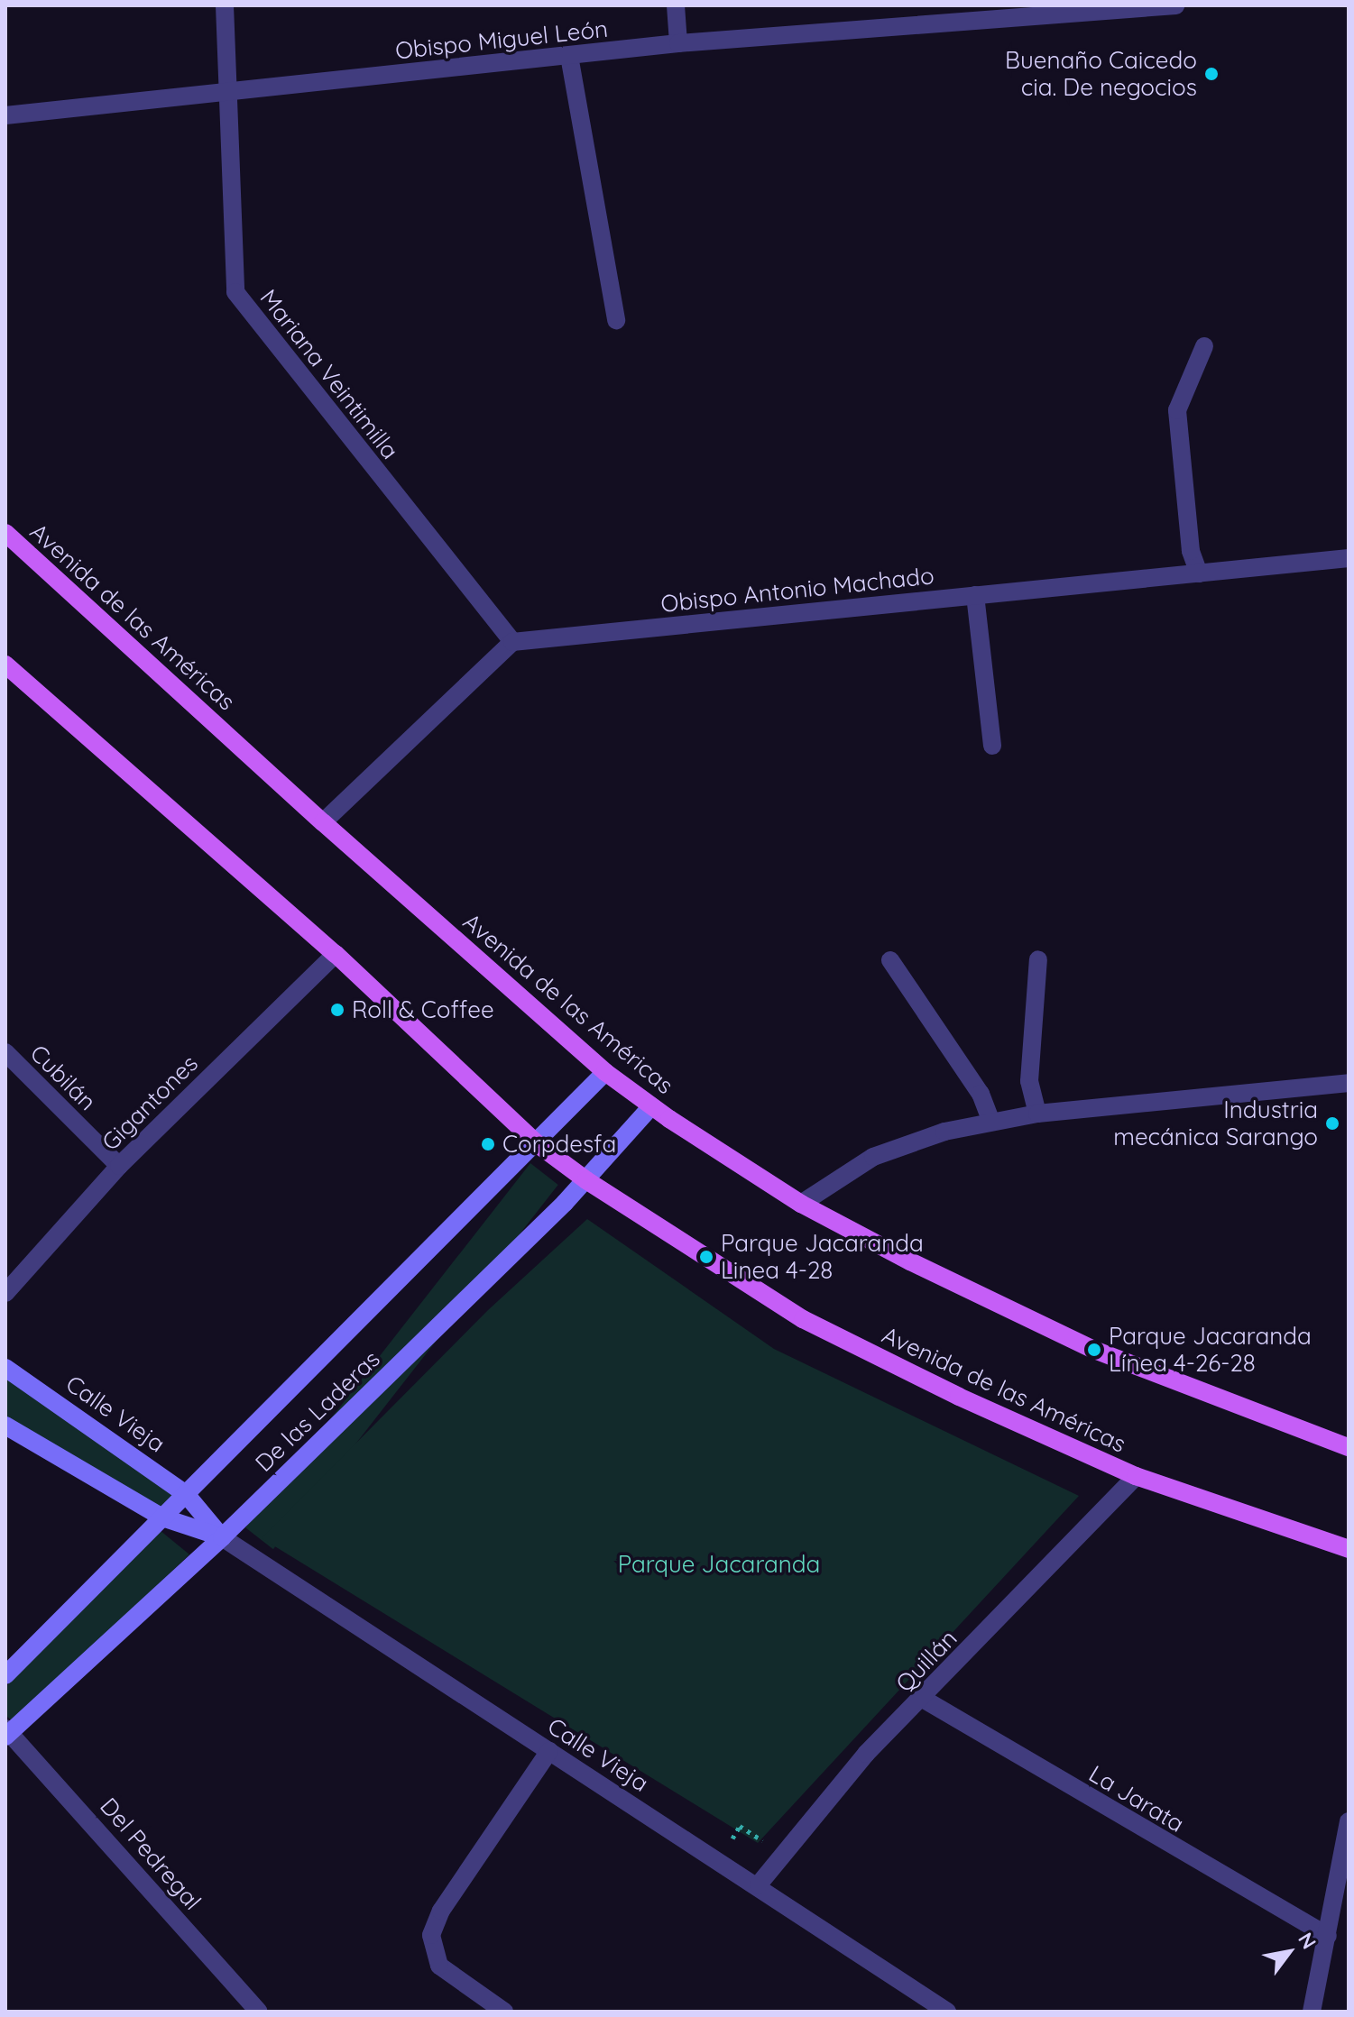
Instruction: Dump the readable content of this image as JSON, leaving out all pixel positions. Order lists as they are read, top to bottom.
{
  "streets": {
    "main road": ["Avenida de las Américas", "De las Laderas", "Calle Vieja"],
    "street": [
      "Obispo Miguel León",
      "Mariana Veintimilla",
      "Obispo Antonio Machado",
      "Cubilán",
      "Gigantones",
      "Quillán",
      "La Jarata",
      "Del Pedregal"
    ]
  },
  "crossings": [
    ["Obispo Miguel León", "Mariana Veintimilla"],
    ["Mariana Veintimilla", "Obispo Antonio Machado"],
    ["Avenida de las Américas", "Gigantones"],
    ["Avenida de las Américas", "De las Laderas"],
    ["Avenida de las Américas", "Quillán"],
    ["Cubilán", "Gigantones"],
    ["De las Laderas", "Calle Vieja"],
    ["De las Laderas", "Del Pedregal"],
    ["Calle Vieja", "Quillán"],
    ["Quillán", "La Jarata"]
  ],
  "parks": ["Parque Jacaranda"],
  "places": [
    "Buenaño Caicedo cia. De negocios",
    "Roll & Coffee",
    "Industria mecánica Sarango",
    "Corpdesfa",
    "Parque Jacaranda Linea 4-28",
    "Parque Jacaranda Línea 4-26-28"
  ],
  "north": "top right"
}
